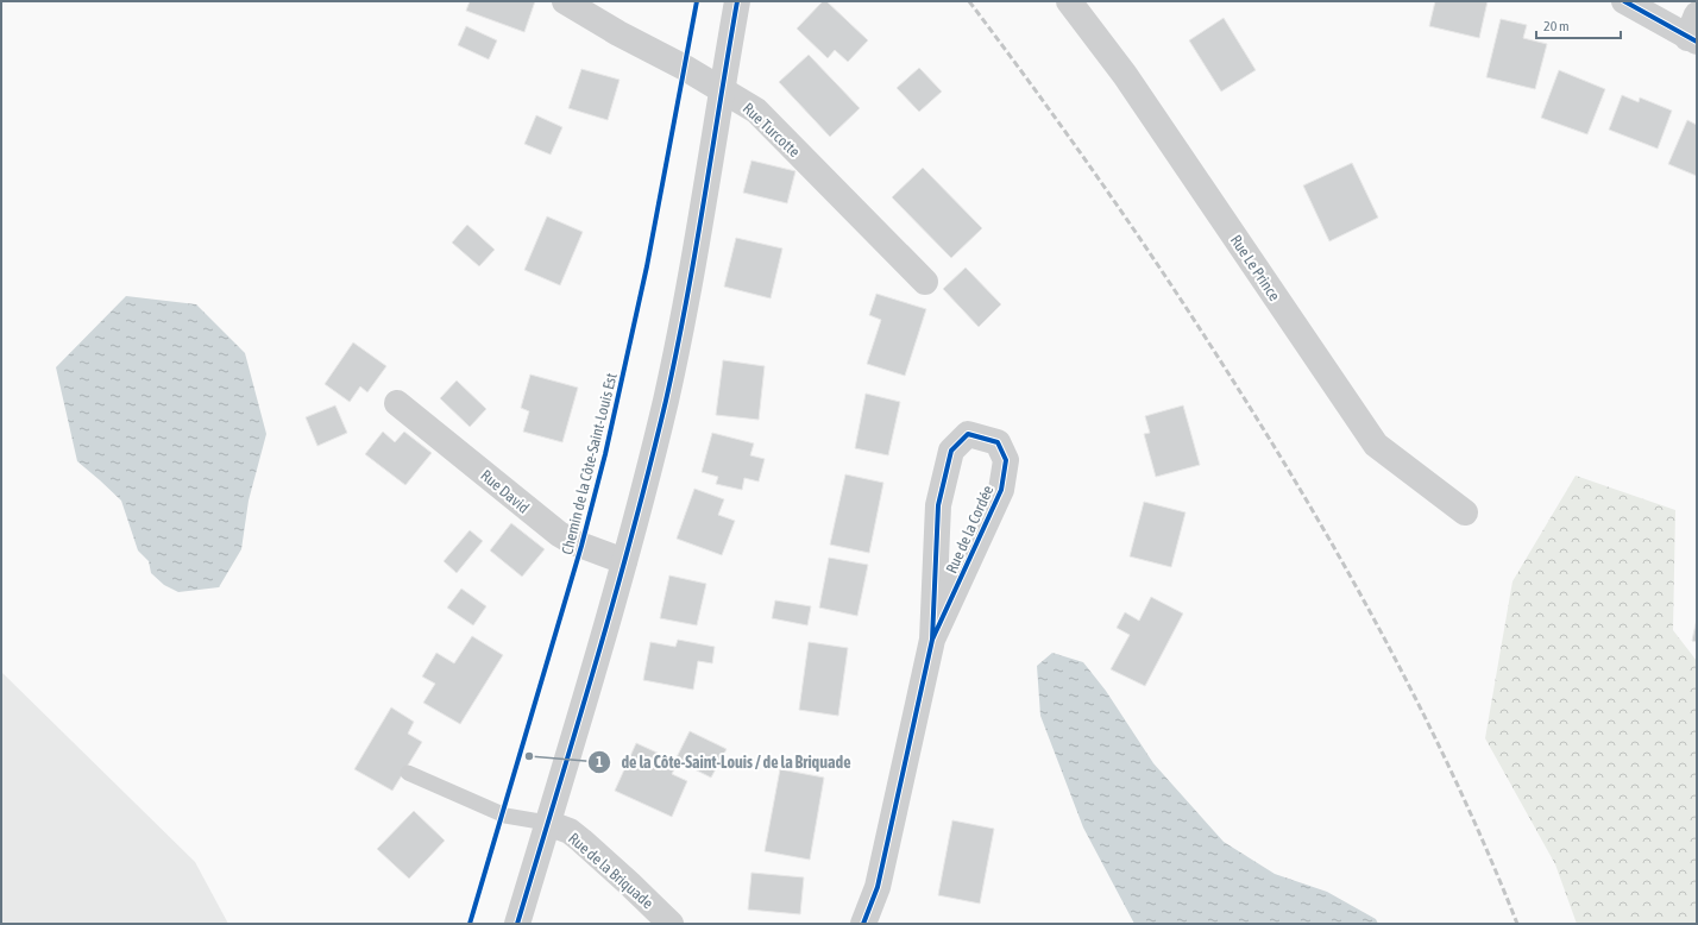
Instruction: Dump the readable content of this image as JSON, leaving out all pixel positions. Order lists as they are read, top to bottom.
{
  "streets": {
    "street": [
      "Rue Turcotte",
      "Rue Le Prince",
      "Rue David",
      "Rue de la Cordée",
      "Rue de la Briquade"
    ],
    "cycle path": ["Chemin de la Côte-Saint-Louis Est"]
  },
  "places": ["de la Côte-Saint-Louis / de la Briquade"],
  "scale_bar": "20 m"
}
